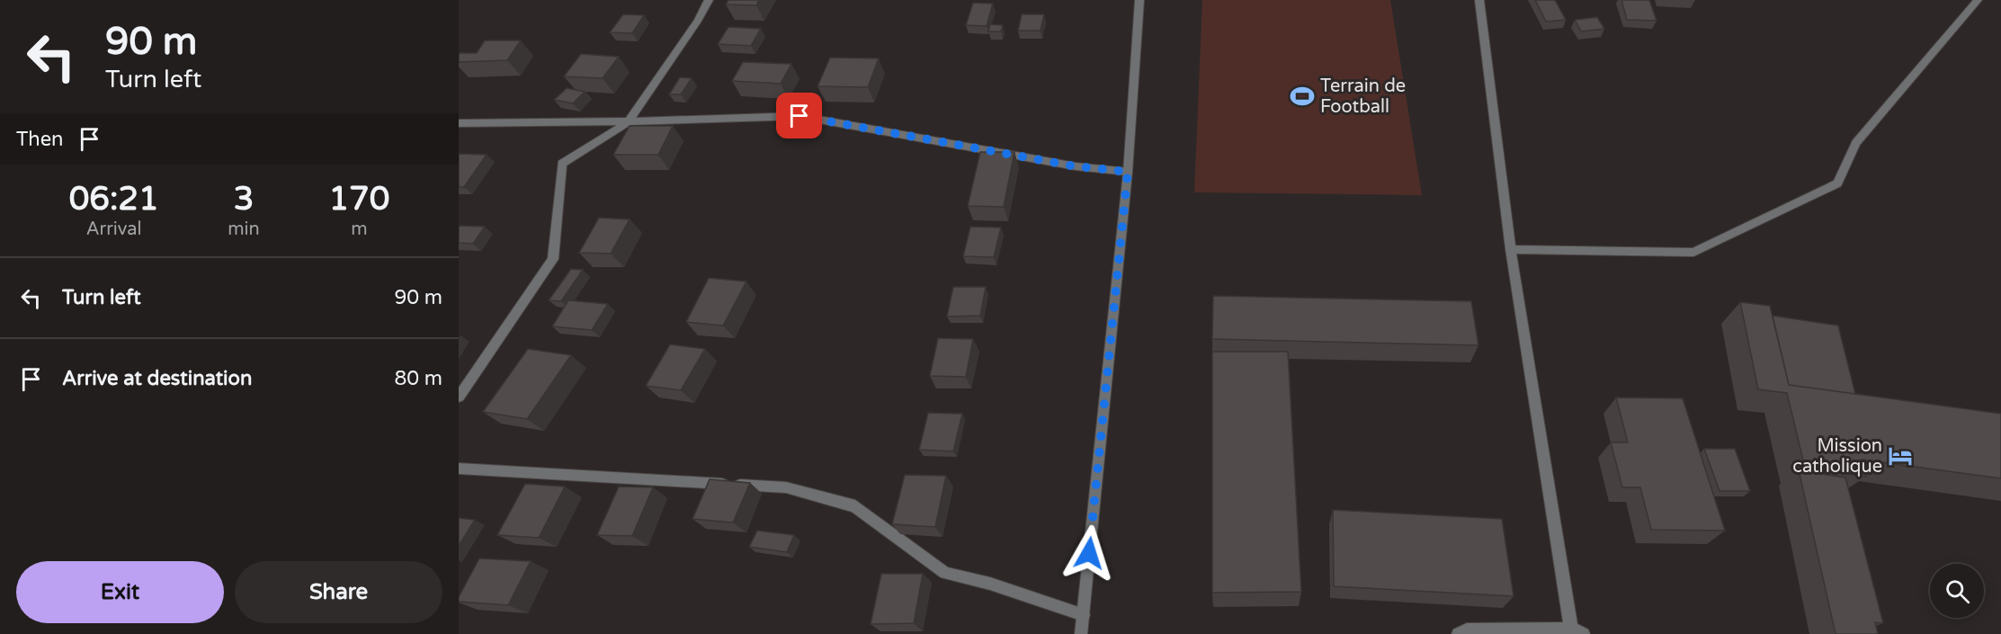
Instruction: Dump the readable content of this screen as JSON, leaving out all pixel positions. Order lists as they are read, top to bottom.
{
  "places": {
    "sports": ["Terrain de Football"],
    "hotel": ["Mission catholique"]
  },
  "page": {
    "turn": ["90 m", "Turn left"],
    "then": "Then",
    "eta": [
      "06:21",
      "Arrival",
      "3",
      "min",
      "170",
      "m"
    ],
    "list": [
      {
        "name": "Turn left",
        "value": "90 m"
      },
      {
        "name": "Arrive at destination",
        "value": "80 m"
      }
    ],
    "buttons": ["Exit", "Share"]
  }
}
